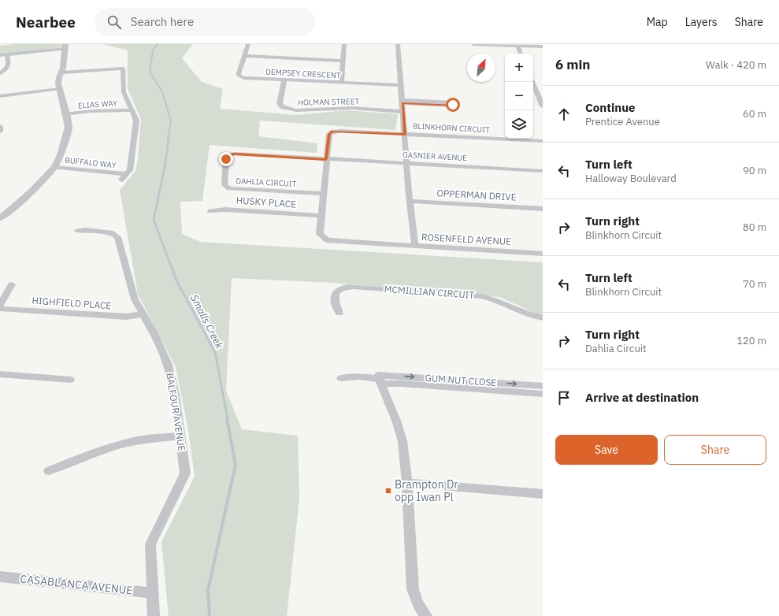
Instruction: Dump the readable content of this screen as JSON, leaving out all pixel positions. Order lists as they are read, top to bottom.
{
  "streets": {
    "street": [
      "DEMPSEY CRESCENT",
      "HOLMAN STREET",
      "ELIAS WAY",
      "BLINKHORN CIRCUIT",
      "GASNIER AVENUE",
      "BUFFALO WAY",
      "DAHLIA CIRCUIT",
      "OPPERMAN DRIVE",
      "HUSKY PLACE",
      "ROSENFELD AVENUE",
      "MCMILLIAN CIRCUIT",
      "HIGHFIELD PLACE",
      "GUM NUT CLOSE",
      "BALFOUR AVENUE",
      "CASABLANCA AVENUE"
    ]
  },
  "crossings": [
    ["DEMPSEY CRESCENT", "HOLMAN STREET"],
    ["DEMPSEY CRESCENT", "ROSENFELD AVENUE"],
    ["HOLMAN STREET", "ROSENFELD AVENUE"],
    ["BLINKHORN CIRCUIT", "GASNIER AVENUE"],
    ["BLINKHORN CIRCUIT", "DAHLIA CIRCUIT"],
    ["BLINKHORN CIRCUIT", "HUSKY PLACE"],
    ["BLINKHORN CIRCUIT", "ROSENFELD AVENUE"],
    ["GASNIER AVENUE", "DAHLIA CIRCUIT"],
    ["GASNIER AVENUE", "ROSENFELD AVENUE"],
    ["OPPERMAN DRIVE", "ROSENFELD AVENUE"],
    ["HIGHFIELD PLACE", "BALFOUR AVENUE"],
    ["BALFOUR AVENUE", "CASABLANCA AVENUE"]
  ],
  "water": ["Smalls Creek"],
  "places": {
    "transit": ["Brampton Dr opp Iwan Pl"]
  },
  "north": "top right",
  "page": {
    "header": "Nearbee",
    "search": "Search here",
    "nav": ["Map", "Layers", "Share"],
    "heading": ["6 min", "Walk · 420 m"],
    "map_buttons": ["+", "−"],
    "list": [
      ["Continue", "Prentice Avenue", "60 m"],
      ["Turn left", "Halloway Boulevard", "90 m"],
      ["Turn right", "Blinkhorn Circuit", "80 m"],
      ["Turn left", "Blinkhorn Circuit", "70 m"],
      ["Turn right", "Dahlia Circuit", "120 m"],
      "Arrive at destination"
    ],
    "buttons": ["Save", "Share"]
  }
}
